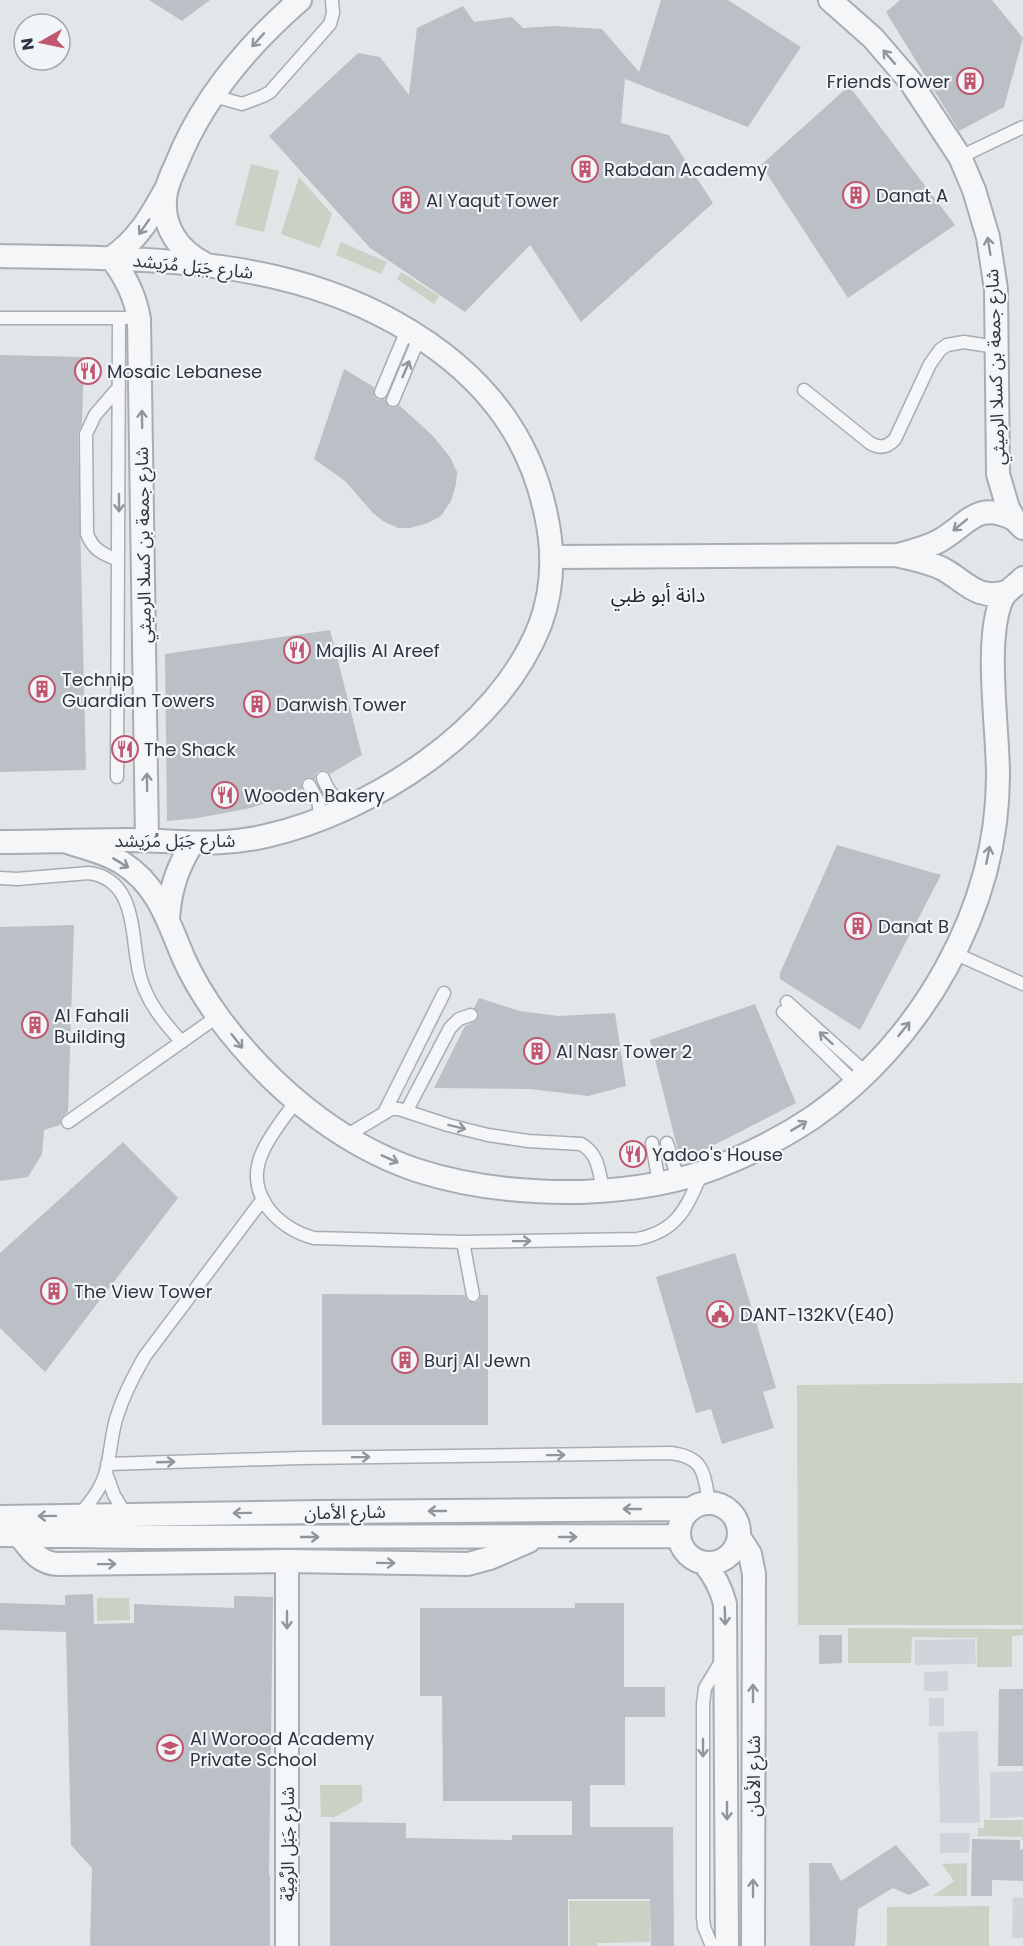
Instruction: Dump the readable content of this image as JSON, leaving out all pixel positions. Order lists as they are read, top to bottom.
{
  "streets": {
    "street": [
      "شارع جَبَل مُرَيشد",
      "شارع جمعة بن كسلا الرميثي",
      "شارع الأمان",
      "شارع جَبَل الرَّمِيَّة"
    ]
  },
  "crossings": [
    ["شارع جَبَل مُرَيشد", "شارع جمعة بن كسلا الرميثي"]
  ],
  "one_way": ["شارع جمعة بن كسلا الرميثي", "شارع جَبَل الرَّمِيَّة"],
  "districts": ["دانة أبو ظبي"],
  "places": {
    "building": [
      "Friends Tower",
      "Rabdan Academy",
      "Danat A",
      "Al Yaqut Tower",
      "Technip Guardian Towers",
      "Darwish Tower",
      "Danat B",
      "Al Fahali Building",
      "Al Nasr Tower 2",
      "The View Tower",
      "Burj Al Jewn"
    ],
    "restaurant": [
      "Mosaic Lebanese",
      "Majlis Al Areef",
      "The Shack",
      "Wooden Bakery",
      "Yadoo's House"
    ],
    "public building": ["DANT-132KV(E40)"],
    "school or university": ["Al Worood Academy Private School"]
  },
  "north": "left"
}
